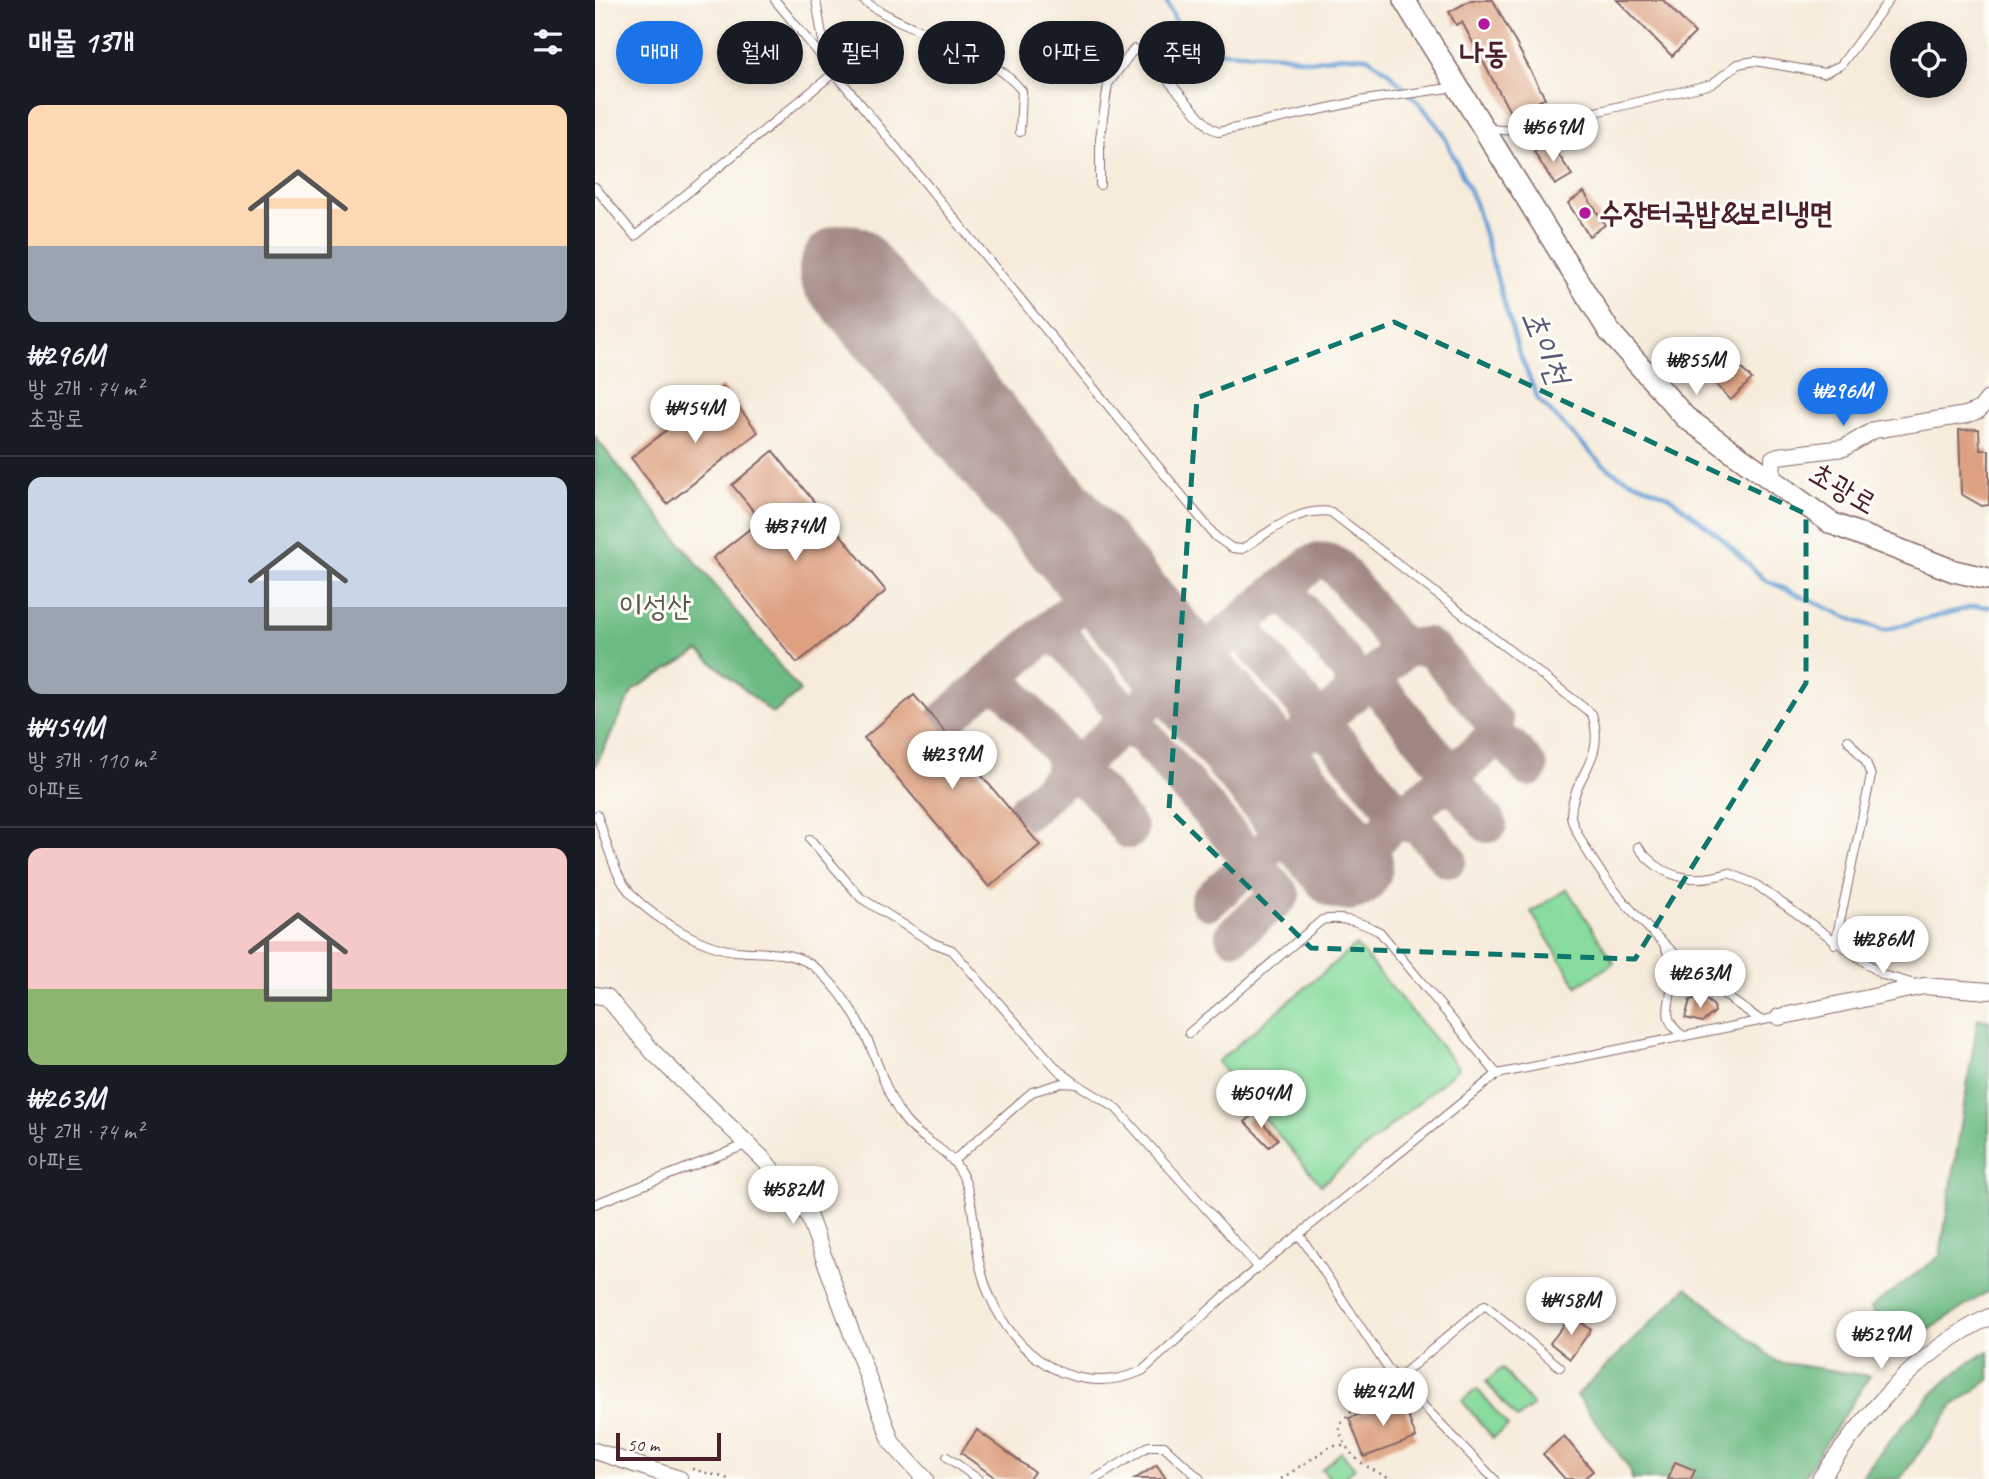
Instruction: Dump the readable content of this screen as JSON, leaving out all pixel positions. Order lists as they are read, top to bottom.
{
  "streets": {
    "street": ["초광로"]
  },
  "water": ["초이천"],
  "parks": ["이성산"],
  "places": ["나동", "수장터국밥&보리냉면"],
  "scale_bar": "50 m",
  "page": {
    "heading": "매물 13개",
    "chip": [
      "매매",
      "월세",
      "필터",
      "신규",
      "아파트",
      "주택"
    ],
    "list": [
      {
        "name": "₩296M",
        "note": "방 2개 · 74 m² · 초광로"
      },
      {
        "name": "₩454M",
        "note": "방 3개 · 110 m² · 아파트"
      },
      {
        "name": "₩263M",
        "note": "방 2개 · 74 m² · 아파트"
      }
    ],
    "price": [
      "₩569M",
      "₩855M",
      "₩296M",
      "₩454M",
      "₩374M",
      "₩239M",
      "₩286M",
      "₩263M",
      "₩504M",
      "₩582M",
      "₩458M",
      "₩529M",
      "₩242M"
    ],
    "scale": "50 m"
  }
}
